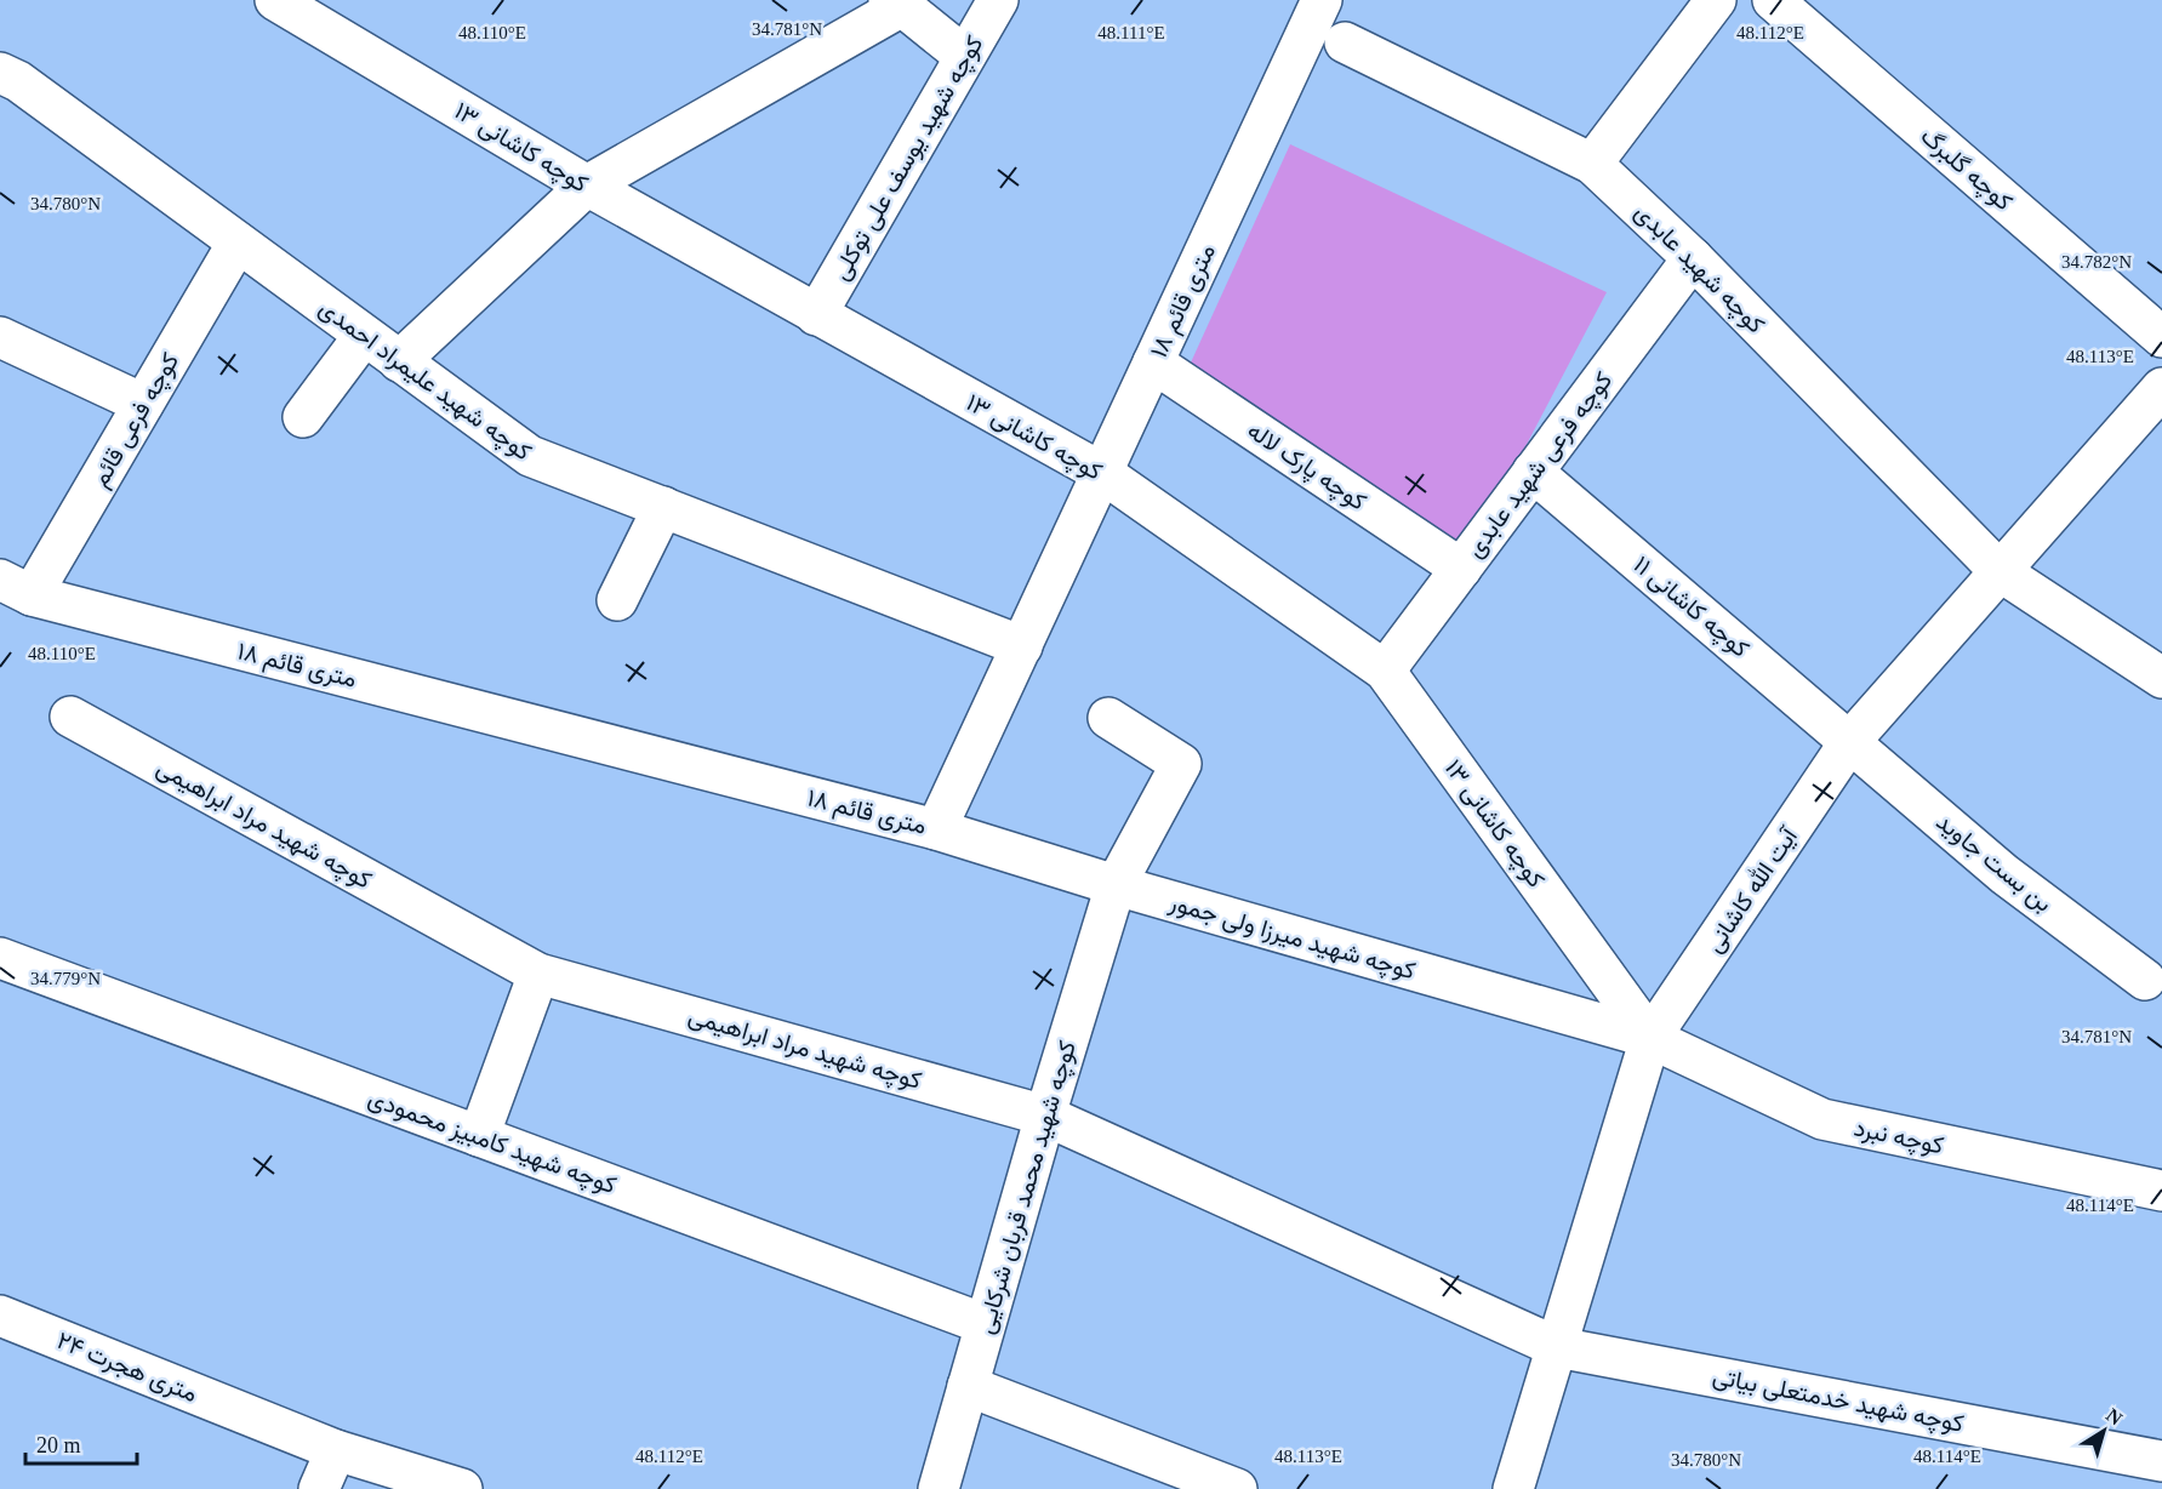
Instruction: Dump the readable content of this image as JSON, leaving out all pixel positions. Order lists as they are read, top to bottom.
{
  "streets": {
    "street": [
      "کوچه کاشانی ۱۳",
      "کوچه شهید یوسف علی توکلی",
      "کوچه گلبرگ",
      "کوچه شهید عابدی",
      "۱۸ متری قائم",
      "کوچه شهید علیمراد احمدی",
      "کوچه فرعی قائم",
      "کوچه فرعی شهید عابدی",
      "کوچه پارک لاله",
      "کوچه کاشانی ۱۱",
      "کوچه شهید مراد ابراهیمی",
      "بن بست جاوید",
      "آیت الله کاشانی",
      "کوچه شهید میرزا ولی جمور",
      "کوچه نبرد",
      "کوچه شهید کامبیز محمودی",
      "کوچه شهید محمد قربان شرکایی",
      "۲۴ متری هجرت",
      "کوچه شهید خدمتعلی بیاتی"
    ]
  },
  "crossings": [
    ["کوچه کاشانی ۱۳", "کوچه شهید یوسف علی توکلی"],
    ["کوچه کاشانی ۱۳", "۱۸ متری قائم"],
    ["کوچه کاشانی ۱۳", "کوچه فرعی شهید عابدی"],
    ["کوچه کاشانی ۱۳", "آیت الله کاشانی"],
    ["کوچه کاشانی ۱۳", "کوچه شهید میرزا ولی جمور"],
    ["کوچه کاشانی ۱۳", "کوچه نبرد"],
    ["کوچه شهید عابدی", "کوچه فرعی شهید عابدی"],
    ["کوچه شهید عابدی", "آیت الله کاشانی"],
    ["۱۸ متری قائم", "کوچه شهید علیمراد احمدی"],
    ["۱۸ متری قائم", "کوچه فرعی قائم"],
    ["۱۸ متری قائم", "کوچه پارک لاله"],
    ["۱۸ متری قائم", "کوچه شهید میرزا ولی جمور"],
    ["کوچه شهید علیمراد احمدی", "کوچه فرعی قائم"],
    ["کوچه فرعی شهید عابدی", "کوچه پارک لاله"],
    ["کوچه فرعی شهید عابدی", "کوچه کاشانی ۱۱"],
    ["کوچه کاشانی ۱۱", "بن بست جاوید"],
    ["کوچه کاشانی ۱۱", "آیت الله کاشانی"],
    ["کوچه شهید مراد ابراهیمی", "آیت الله کاشانی"],
    ["کوچه شهید مراد ابراهیمی", "کوچه شهید محمد قربان شرکایی"],
    ["کوچه شهید مراد ابراهیمی", "کوچه شهید خدمتعلی بیاتی"],
    ["بن بست جاوید", "آیت الله کاشانی"],
    ["آیت الله کاشانی", "کوچه شهید میرزا ولی جمور"],
    ["آیت الله کاشانی", "کوچه نبرد"],
    ["آیت الله کاشانی", "کوچه شهید خدمتعلی بیاتی"],
    ["کوچه شهید میرزا ولی جمور", "کوچه نبرد"],
    ["کوچه شهید میرزا ولی جمور", "کوچه شهید محمد قربان شرکایی"],
    ["کوچه شهید کامبیز محمودی", "کوچه شهید محمد قربان شرکایی"]
  ],
  "scale_bar": "20 m",
  "north": "top right",
  "coordinates": [
    "34.781°N",
    "48.110°E",
    "48.111°E",
    "48.112°E",
    "34.780°N",
    "34.782°N",
    "48.113°E",
    "34.779°N",
    "48.114°E"
  ]
}
